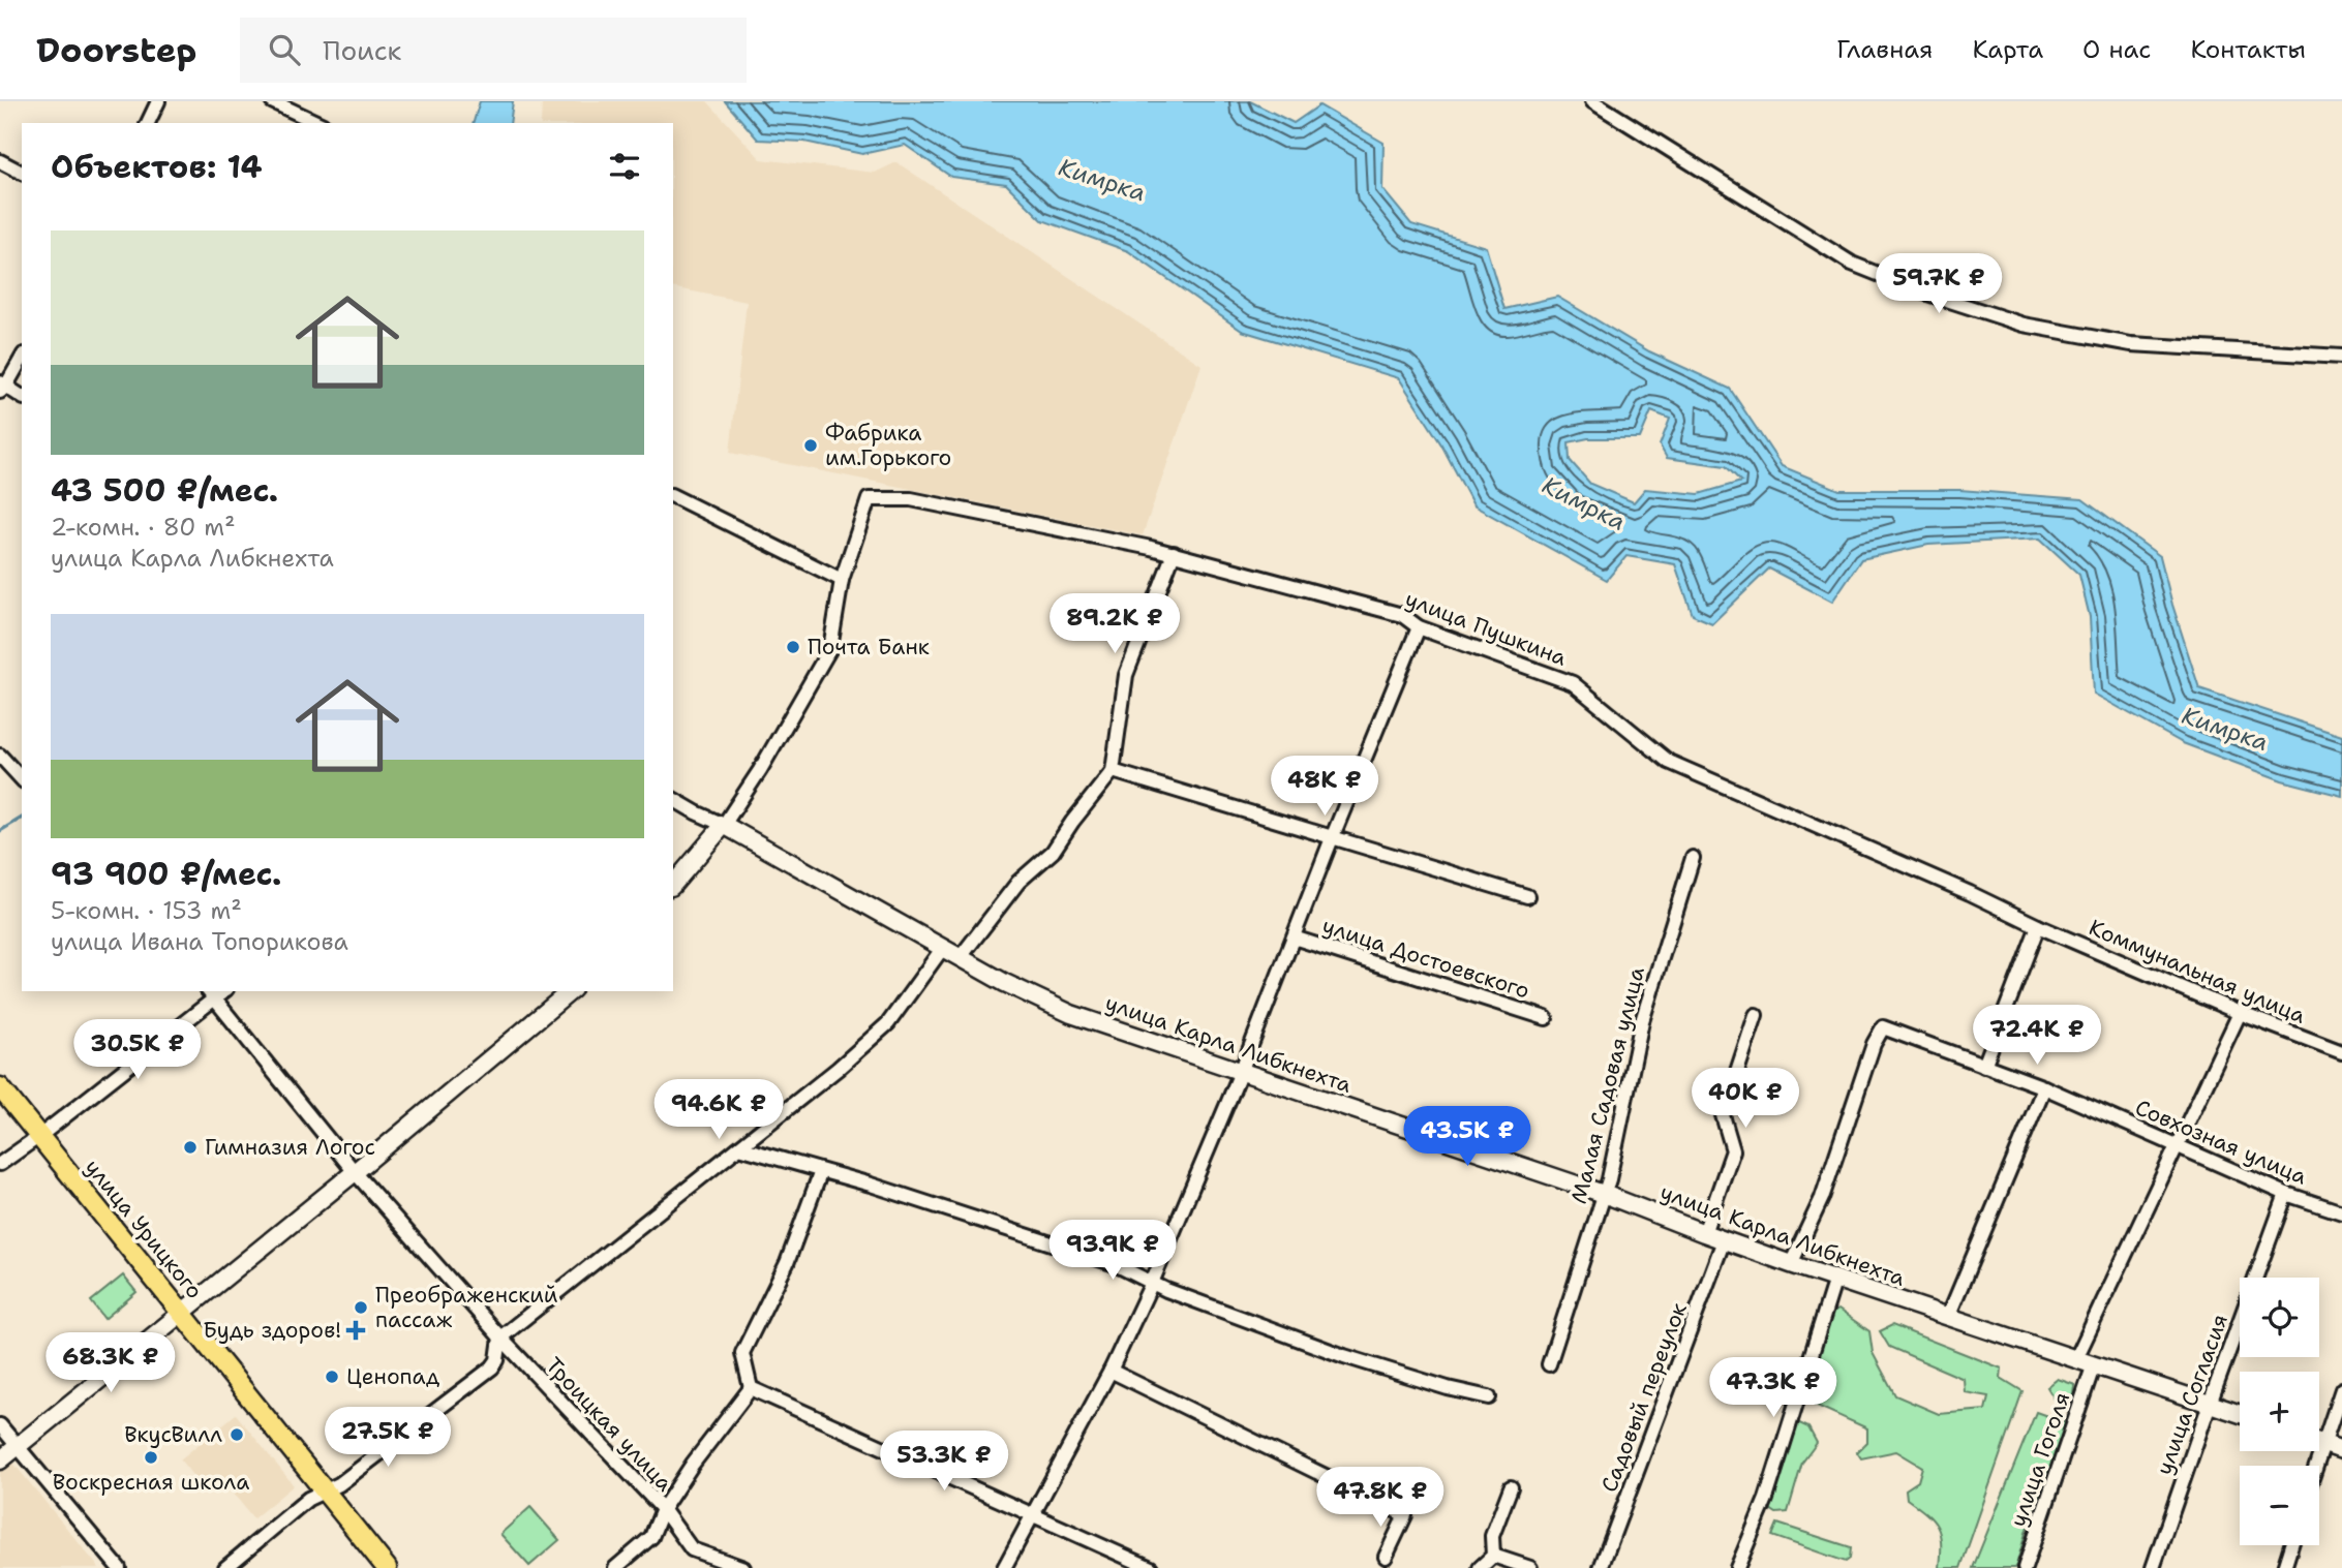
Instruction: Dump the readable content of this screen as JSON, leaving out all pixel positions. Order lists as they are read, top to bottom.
{
  "streets": {
    "main road": ["улица Урицкого"],
    "street": [
      "улица Пушкина",
      "улица Достоевского",
      "Коммунальная улица",
      "улица Карла Либкнехта",
      "Малая Садовая улица",
      "Совхозная улица",
      "улица Согласия",
      "Садовый переулок",
      "Троицкая улица",
      "улица Гоголя"
    ]
  },
  "crossings": [
    ["улица Пушкина", "Коммунальная улица"],
    ["улица Карла Либкнехта", "Малая Садовая улица"],
    ["улица Карла Либкнехта", "Совхозная улица"],
    ["улица Карла Либкнехта", "улица Согласия"],
    ["улица Карла Либкнехта", "Садовый переулок"],
    ["улица Карла Либкнехта", "улица Гоголя"],
    ["Совхозная улица", "улица Согласия"]
  ],
  "water": ["Кимрка"],
  "places": {
    "other": [
      "Фабрика им.Горького",
      "Почта Банк",
      "Гимназия Логос",
      "Преображенский пассаж",
      "Ценопад",
      "ВкусВилл",
      "Воскресная школа"
    ],
    "health": ["Будь здоров!"]
  },
  "page": {
    "header": "Doorstep",
    "search": "Поиск",
    "nav": [
      "Главная",
      "Карта",
      "О нас",
      "Контакты"
    ],
    "heading": "Объектов: 14",
    "list": [
      {
        "name": "43 500 ₽/мес.",
        "note": "2-комн. · 80 m² · улица Карла Либкнехта"
      },
      {
        "name": "93 900 ₽/мес.",
        "note": "5-комн. · 153 m² · улица Ивана Топорикова"
      }
    ],
    "price": [
      "59.7K ₽",
      "89.2K ₽",
      "48K ₽",
      "72.4K ₽",
      "30.5K ₽",
      "40K ₽",
      "94.6K ₽",
      "43.5K ₽",
      "93.9K ₽",
      "68.3K ₽",
      "47.3K ₽",
      "27.5K ₽",
      "53.3K ₽",
      "47.8K ₽"
    ],
    "map_buttons": ["+", "−"]
  }
}
